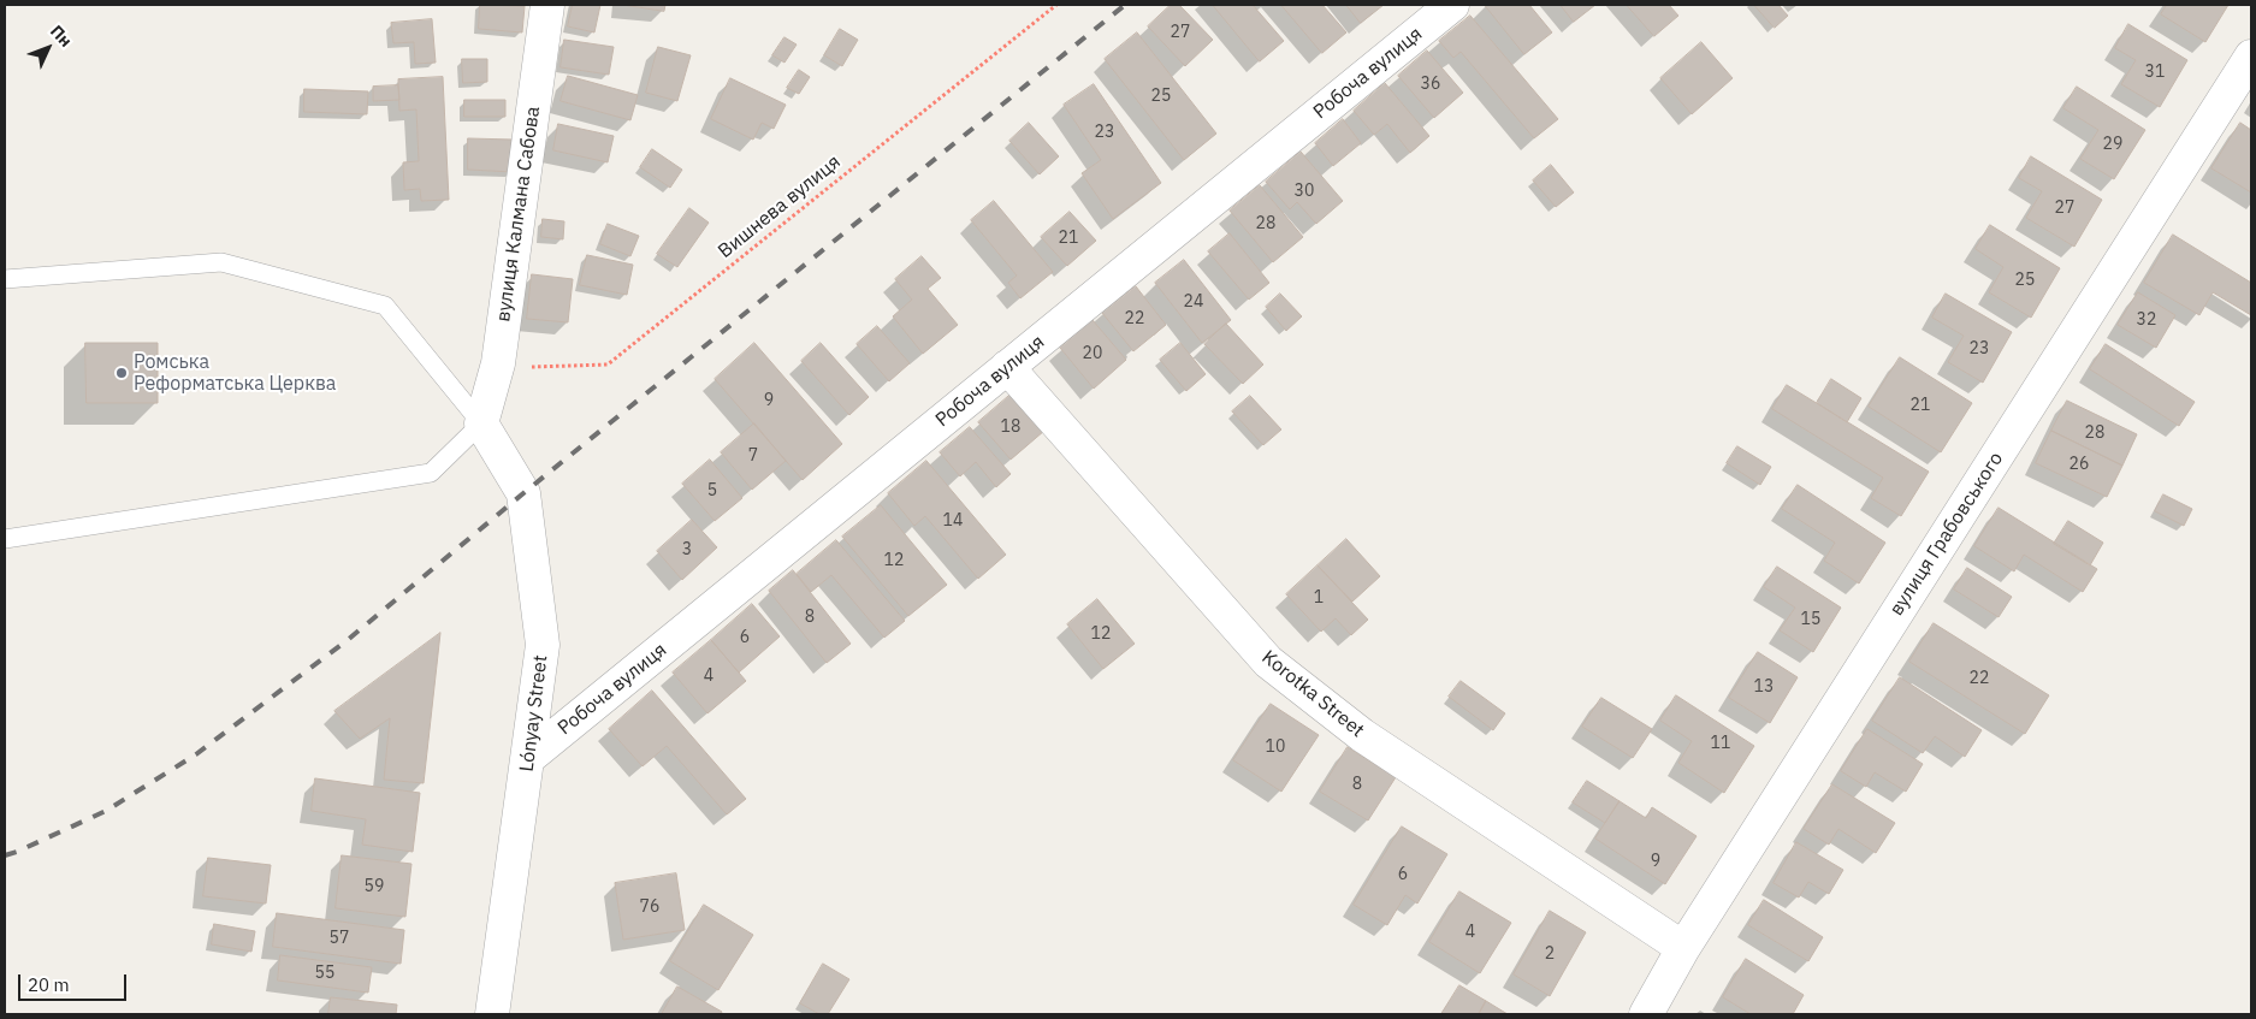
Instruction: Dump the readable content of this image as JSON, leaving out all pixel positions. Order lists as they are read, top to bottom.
{
  "streets": {
    "street": [
      "Робоча вулиця",
      "вулиця Калмана Сабова",
      "вулиця Грабовського",
      "Korotka Street",
      "Lónyay Street"
    ],
    "path": ["Вишнева вулиця"]
  },
  "crossings": [
    ["Робоча вулиця", "Korotka Street"],
    ["Робоча вулиця", "Lónyay Street"],
    ["Вишнева вулиця", "вулиця Калмана Сабова"],
    ["вулиця Калмана Сабова", "Lónyay Street"],
    ["вулиця Грабовського", "Korotka Street"]
  ],
  "places": ["Ромська Реформатська Церква"],
  "house_numbers": [
    "27",
    "31",
    "36",
    "25",
    "23",
    "29",
    "30",
    "27",
    "28",
    "21",
    "25",
    "24",
    "22",
    "32",
    "23",
    "20",
    "9",
    "21",
    "18",
    "28",
    "7",
    "26",
    "5",
    "14",
    "3",
    "12",
    "1",
    "8",
    "15",
    "12",
    "6",
    "4",
    "22",
    "13",
    "11",
    "10",
    "8",
    "9",
    "6",
    "59",
    "76",
    "4",
    "57",
    "2",
    "55"
  ],
  "scale_bar": "20 m",
  "north": "top right"
}
